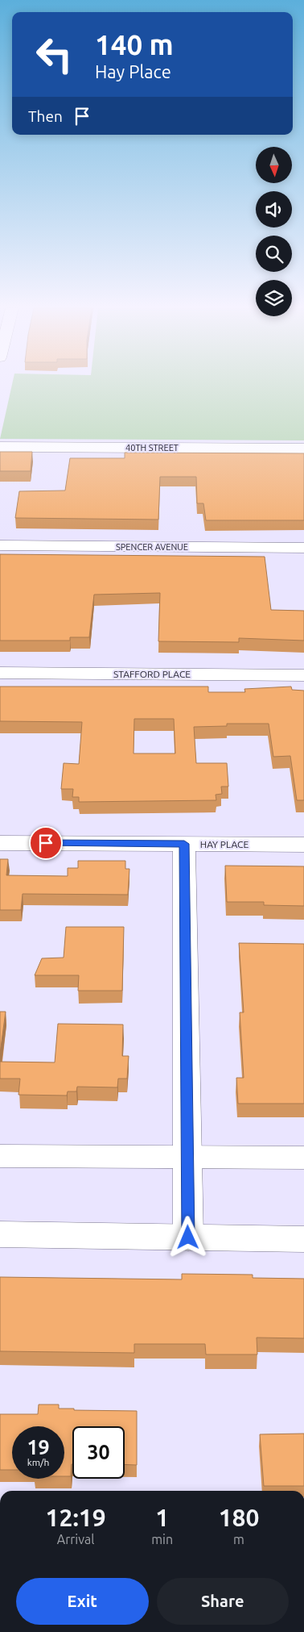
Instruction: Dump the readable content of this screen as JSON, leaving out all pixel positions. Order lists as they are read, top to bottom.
{
  "streets": {
    "street": [
      "40TH STREET",
      "SPENCER AVENUE",
      "STAFFORD PLACE",
      "HAY PLACE"
    ]
  },
  "north": "bottom",
  "page": {
    "turn": ["140 m", "Hay Place"],
    "then": "Then",
    "speed": "19 km/h",
    "limit": "30",
    "eta": [
      "12:19",
      "Arrival",
      "1",
      "min",
      "180",
      "m"
    ],
    "buttons": ["Exit", "Share"]
  }
}
